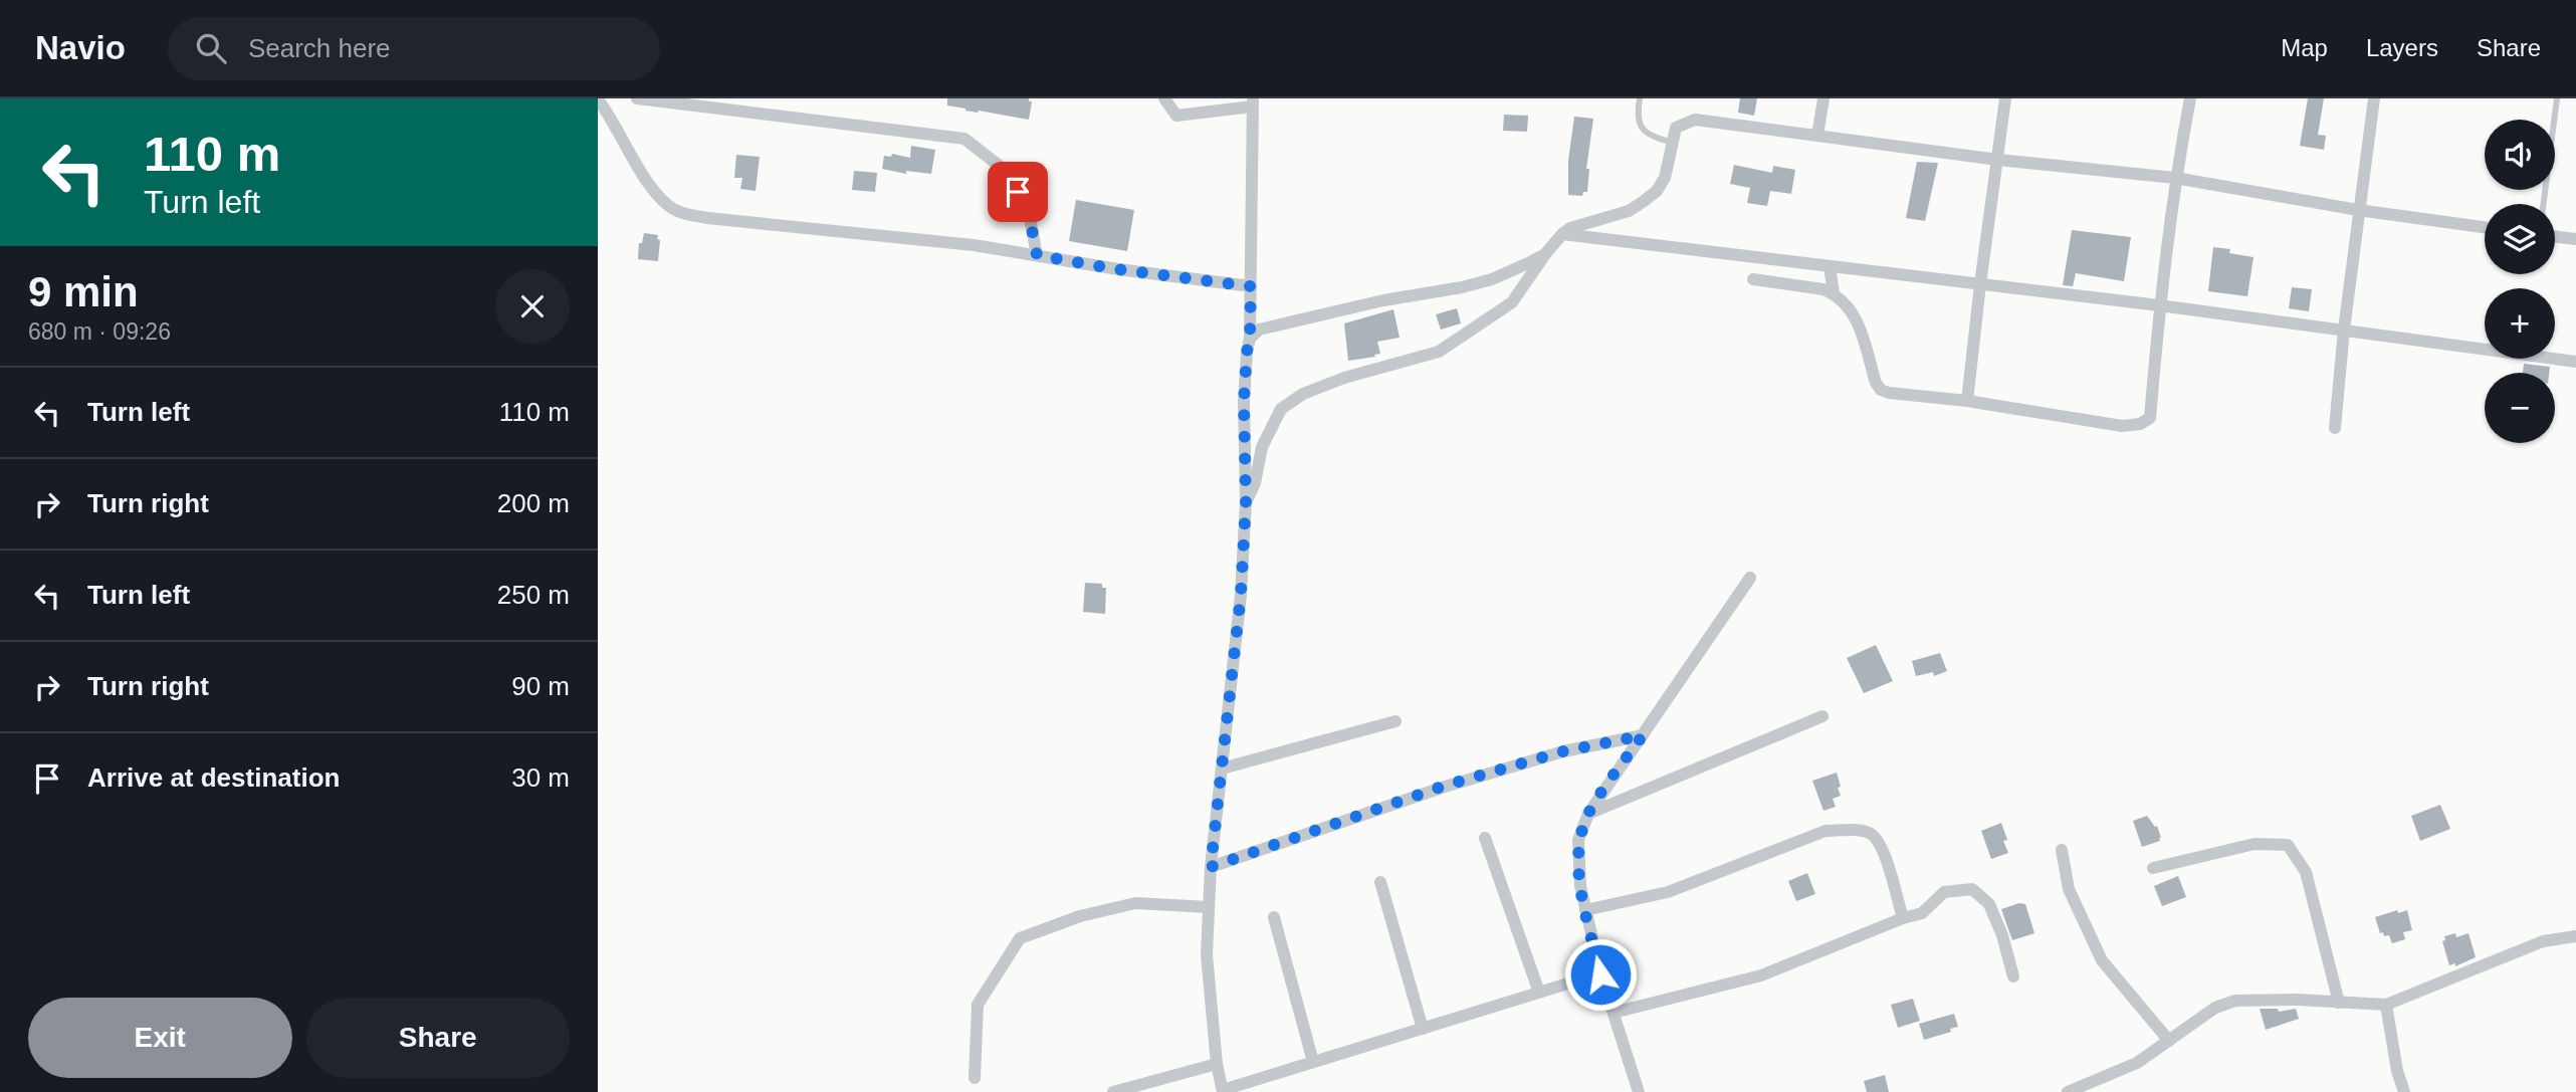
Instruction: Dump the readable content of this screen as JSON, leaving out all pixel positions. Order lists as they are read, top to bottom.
{
  "page": {
    "header": "Navio",
    "search": "Search here",
    "nav": ["Map", "Layers", "Share"],
    "turn": ["110 m", "Turn left"],
    "map_buttons": ["+", "−"],
    "heading": ["9 min", "680 m · 09:26"],
    "list": [
      {
        "name": "Turn left",
        "value": "110 m"
      },
      {
        "name": "Turn right",
        "value": "200 m"
      },
      {
        "name": "Turn left",
        "value": "250 m"
      },
      {
        "name": "Turn right",
        "value": "90 m"
      },
      {
        "name": "Arrive at destination",
        "value": "30 m"
      }
    ],
    "buttons": ["Exit", "Share"]
  }
}
